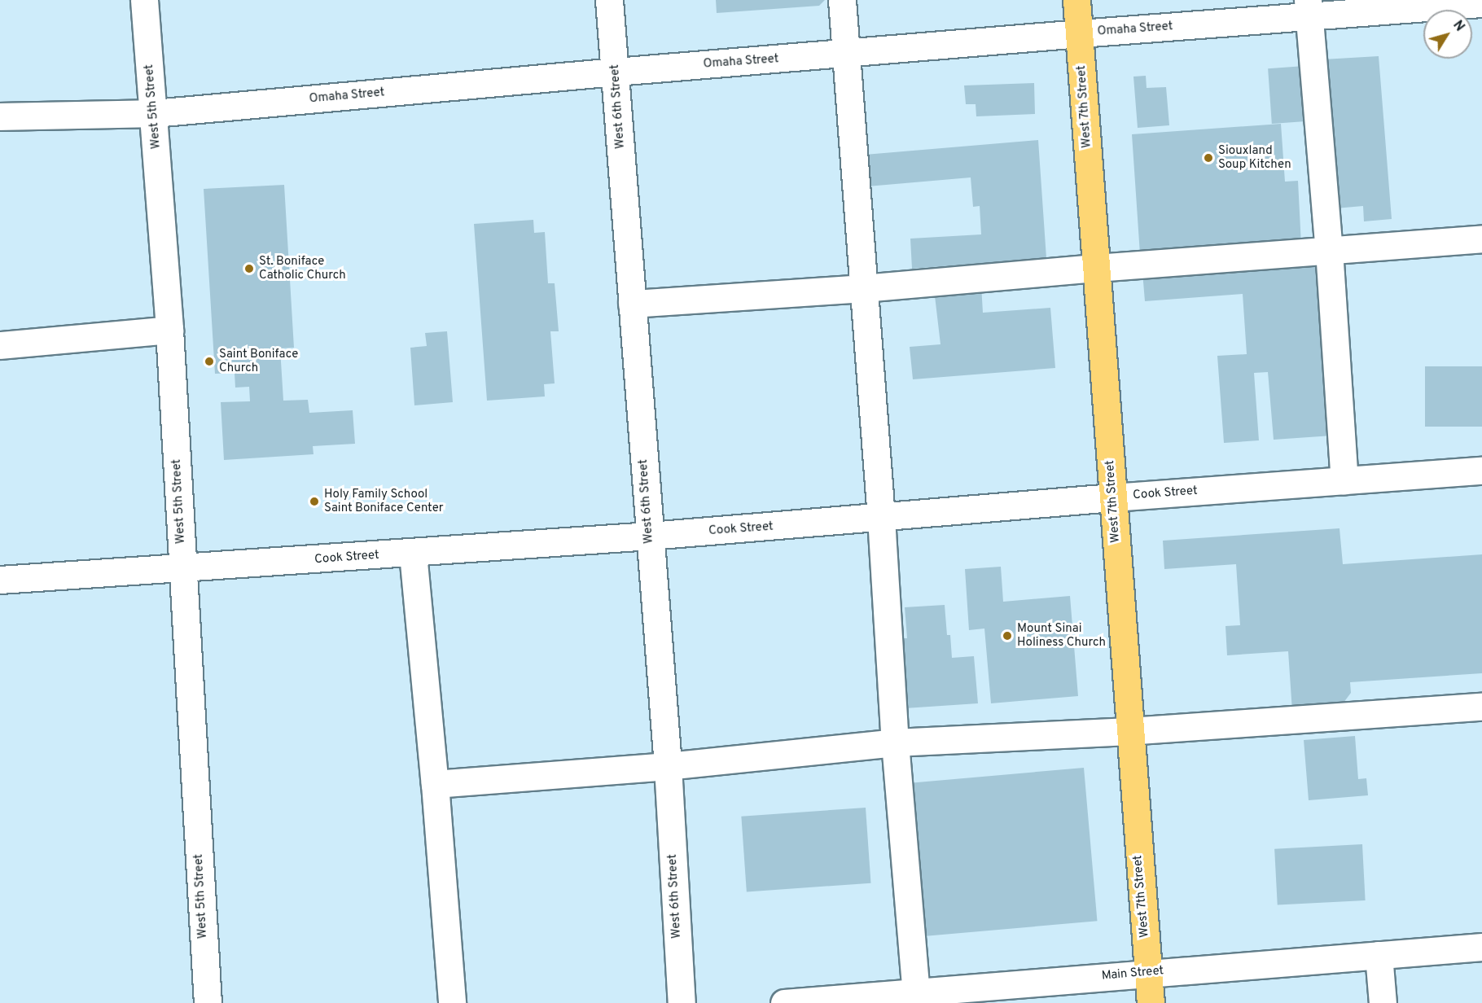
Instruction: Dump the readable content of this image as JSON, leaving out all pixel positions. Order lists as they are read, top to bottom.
{
  "streets": {
    "main road": ["West 7th Street"],
    "street": [
      "Omaha Street",
      "West 5th Street",
      "West 6th Street",
      "Cook Street",
      "Main Street"
    ]
  },
  "crossings": [
    ["Omaha Street", "West 5th Street"],
    ["Omaha Street", "West 6th Street"],
    ["Omaha Street", "West 7th Street"],
    ["West 5th Street", "Cook Street"],
    ["West 6th Street", "Cook Street"],
    ["West 7th Street", "Cook Street"],
    ["West 7th Street", "Main Street"]
  ],
  "places": [
    "Siouxland Soup Kitchen",
    "St. Boniface Catholic Church",
    "Saint Boniface Church",
    "Holy Family School Saint Boniface Center",
    "Mount Sinai Holiness Church"
  ],
  "north": "top right"
}
